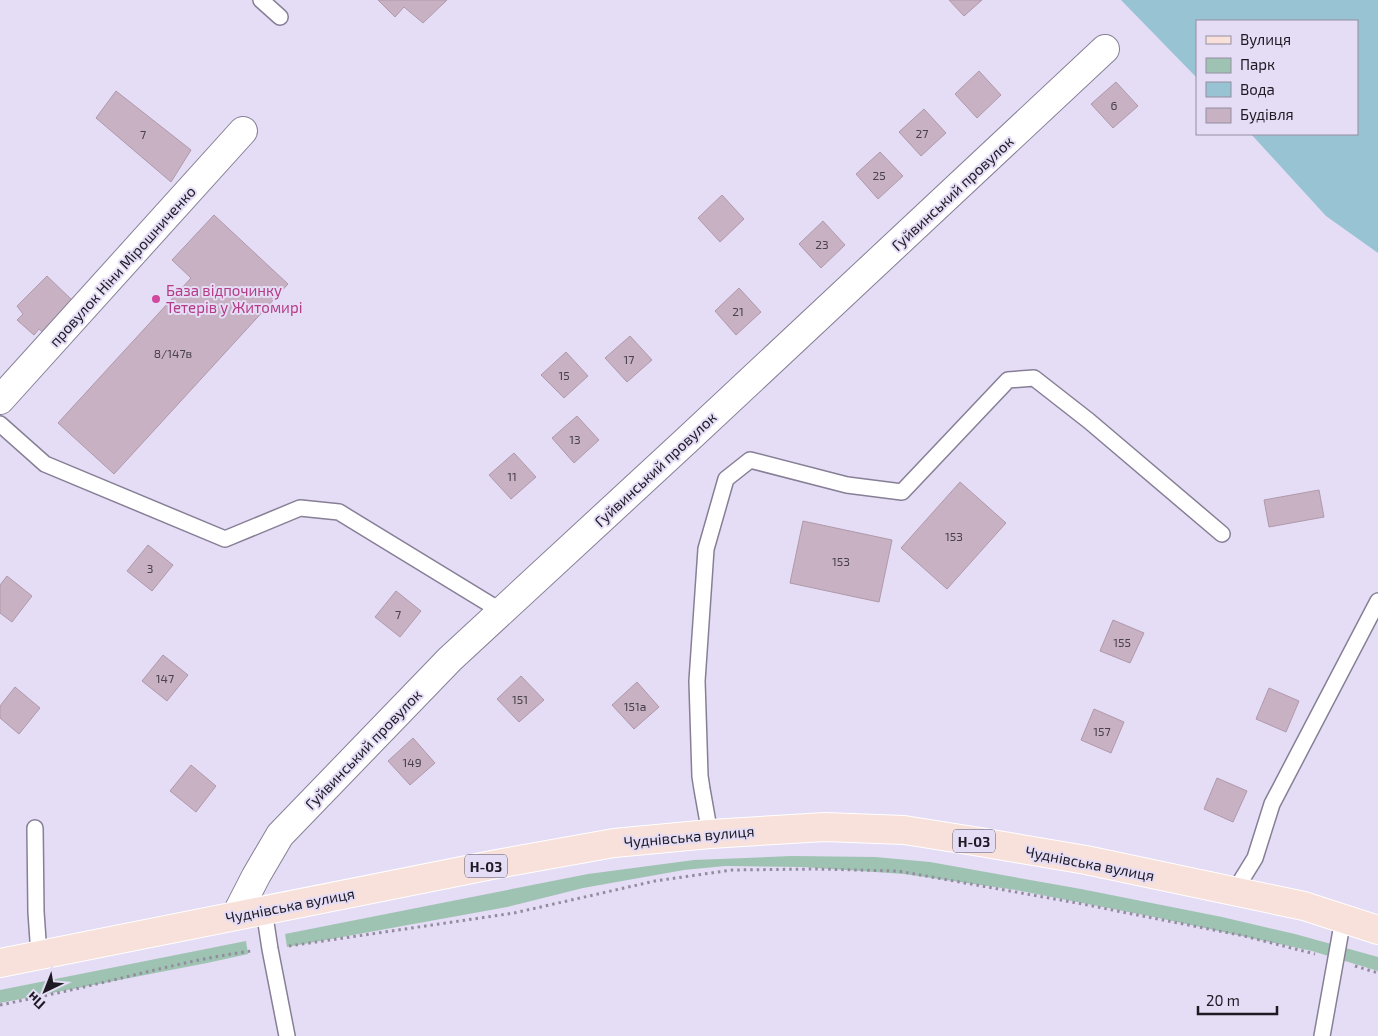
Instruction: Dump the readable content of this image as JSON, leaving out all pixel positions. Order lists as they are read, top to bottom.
{
  "streets": {
    "main road": ["Чуднівська вулиця", "Н-03"],
    "street": ["Гуйвинський провулок", "провулок Ніни Мірошниченко"]
  },
  "crossings": [
    ["Гуйвинський провулок", "Чуднівська вулиця"]
  ],
  "places": ["База відпочинку Тетерів у Житомирі"],
  "house_numbers": [
    "6",
    "27",
    "7",
    "25",
    "23",
    "21",
    "8/147в",
    "17",
    "15",
    "13",
    "11",
    "153",
    "153",
    "3",
    "7",
    "155",
    "147",
    "151",
    "151а",
    "157",
    "149"
  ],
  "legend": [
    "Вулиця",
    "Парк",
    "Вода",
    "Будівля"
  ],
  "scale_bar": "20 m",
  "north": "bottom left"
}
